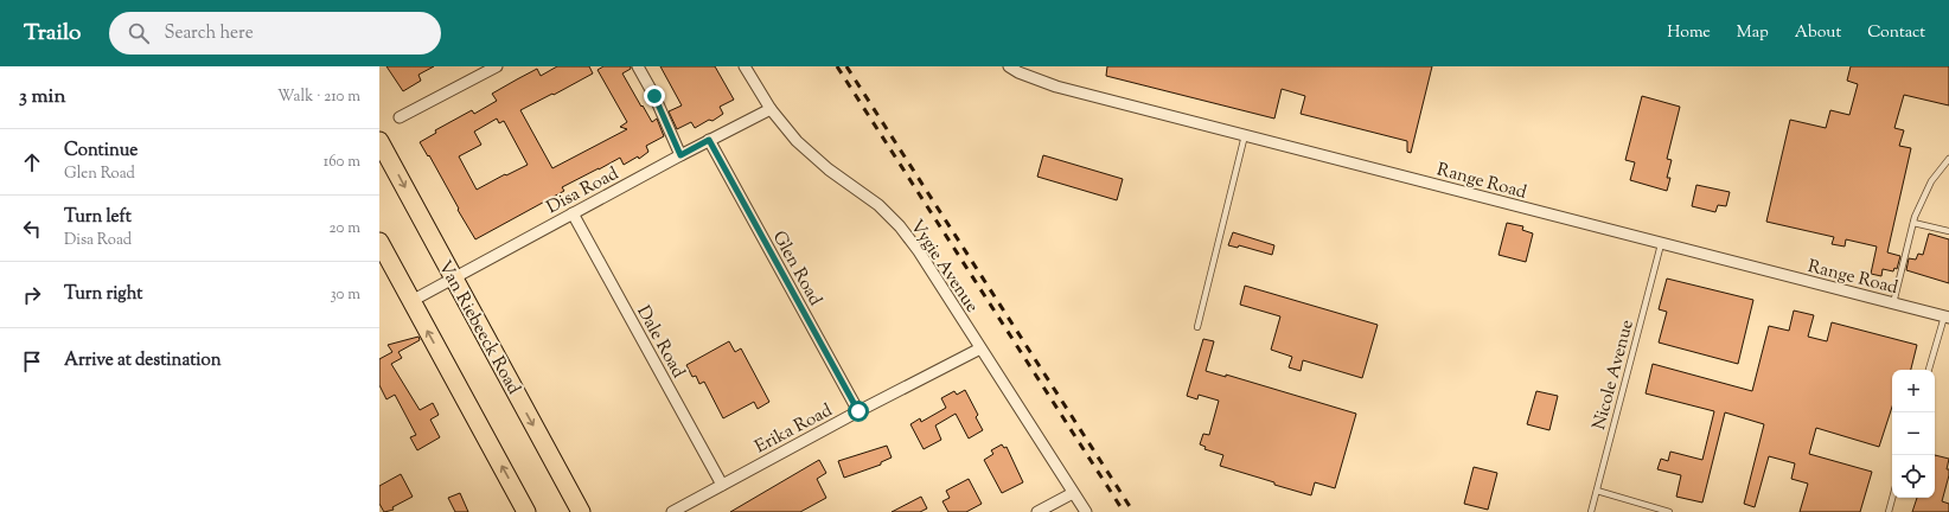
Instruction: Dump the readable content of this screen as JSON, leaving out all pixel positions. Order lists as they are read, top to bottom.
{
  "streets": {
    "main road": ["Van Riebeeck Road"],
    "street": [
      "Range Road",
      "Disa Road",
      "Vygie Avenue",
      "Glen Road",
      "Dale Road",
      "Erika Road"
    ],
    "lane": ["Nicole Avenue"]
  },
  "crossings": [
    ["Range Road", "Nicole Avenue"],
    ["Disa Road", "Vygie Avenue"],
    ["Disa Road", "Glen Road"],
    ["Disa Road", "Van Riebeeck Road"],
    ["Disa Road", "Dale Road"],
    ["Vygie Avenue", "Erika Road"],
    ["Glen Road", "Erika Road"],
    ["Dale Road", "Erika Road"]
  ],
  "page": {
    "header": "Trailo",
    "search": "Search here",
    "nav": [
      "Home",
      "Map",
      "About",
      "Contact"
    ],
    "heading": ["3 min", "Walk · 210 m"],
    "list": [
      ["Continue", "Glen Road", "160 m"],
      ["Turn left", "Disa Road", "20 m"],
      ["Turn right", "30 m"],
      "Arrive at destination"
    ],
    "map_buttons": ["+", "−"]
  }
}
